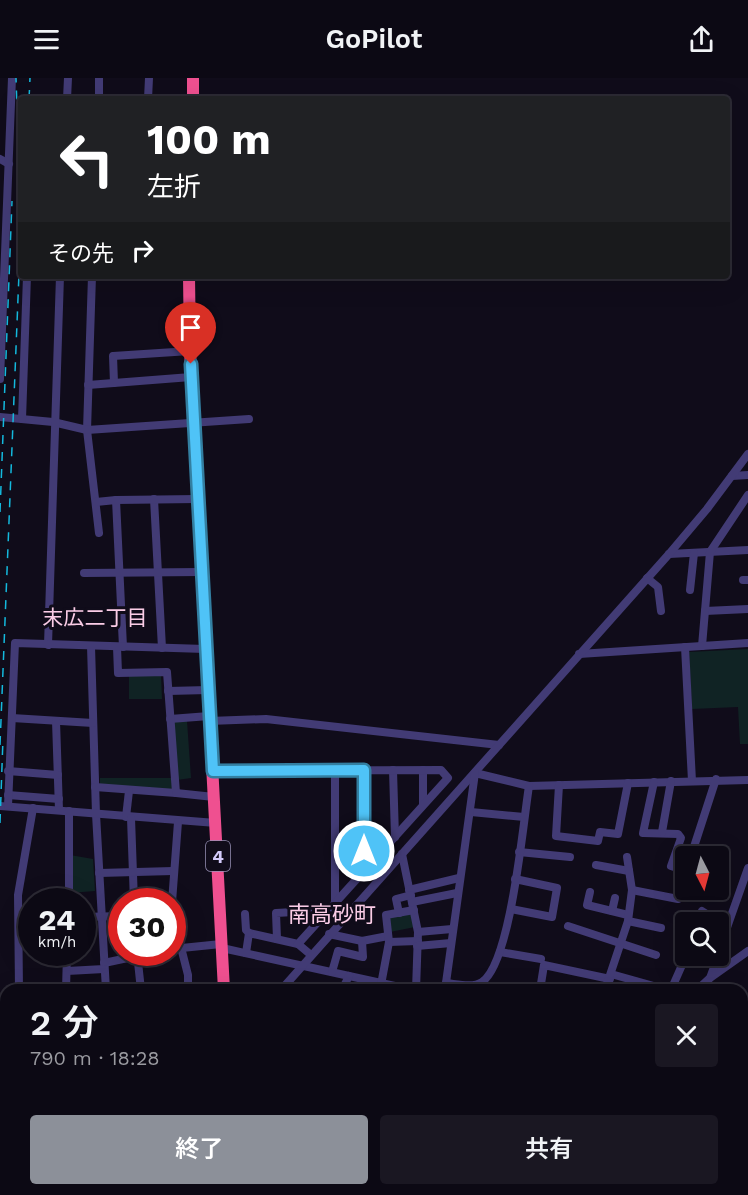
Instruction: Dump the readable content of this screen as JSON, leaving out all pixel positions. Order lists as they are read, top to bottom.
{
  "streets": {
    "highway": ["4"]
  },
  "districts": ["末広二丁目", "南高砂町"],
  "north": "bottom",
  "page": {
    "header": "GoPilot",
    "turn": ["100 m", "左折"],
    "then": "その先",
    "speed": "24 km/h",
    "limit": "30",
    "heading": ["2 分", "790 m · 18:28"],
    "buttons": ["終了", "共有"]
  }
}
